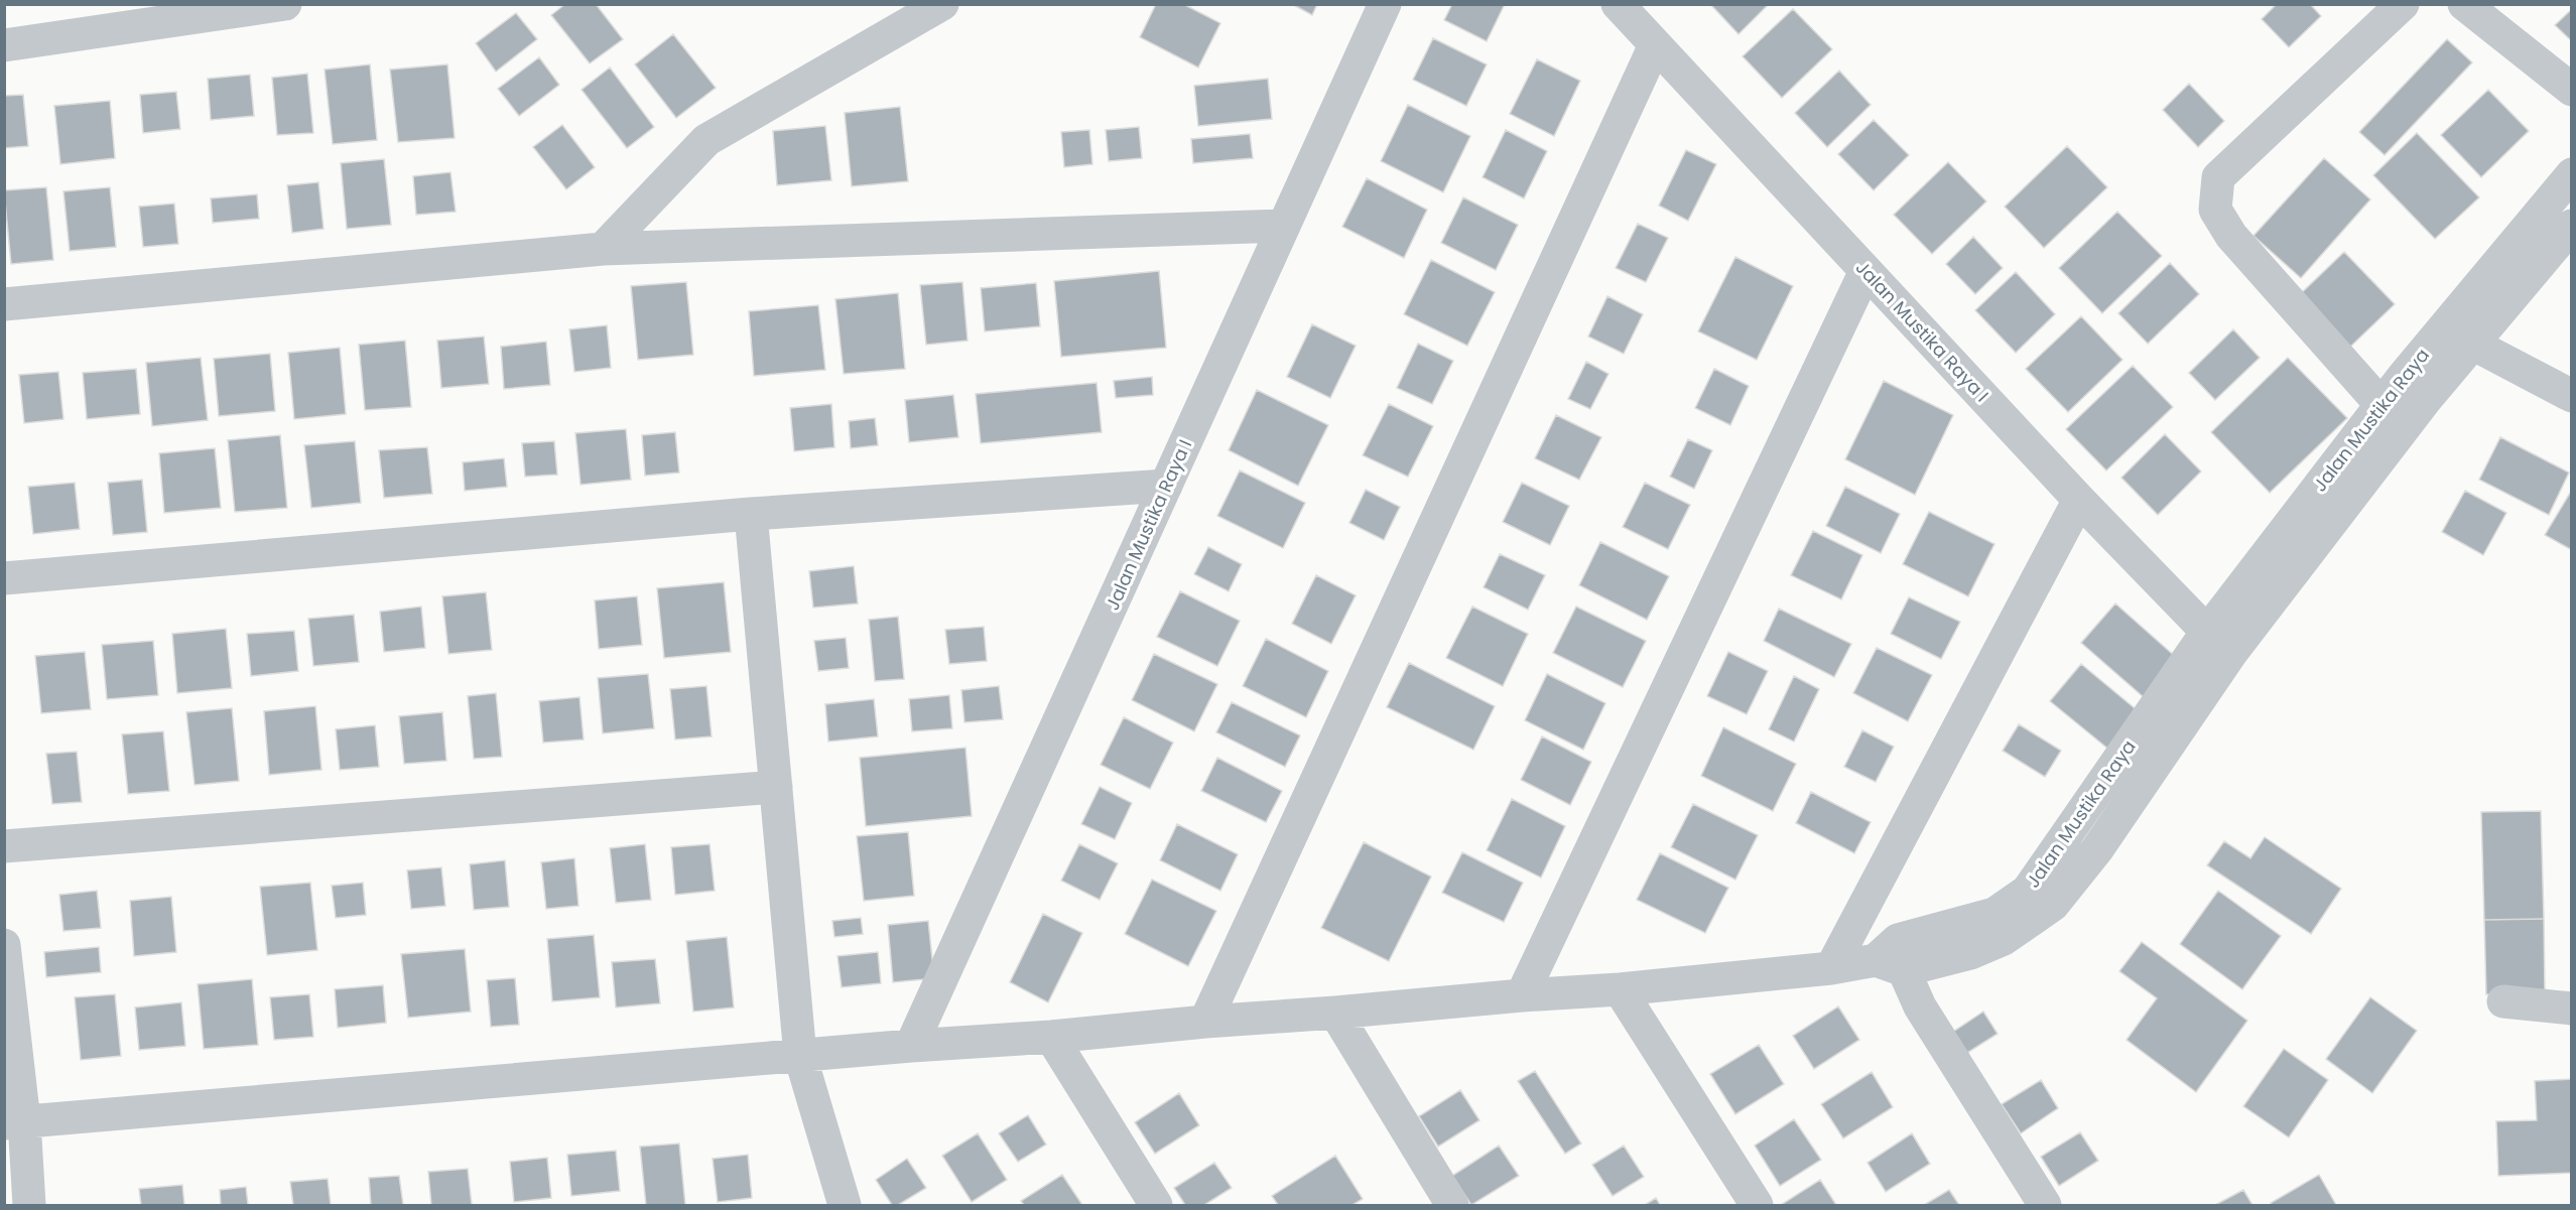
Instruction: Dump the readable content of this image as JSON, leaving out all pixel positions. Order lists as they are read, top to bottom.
{
  "streets": {
    "street": ["Jalan Mustika Raya I", "Jalan Mustika Raya"]
  },
  "crossings": [
    ["Jalan Mustika Raya I", "Jalan Mustika Raya"]
  ]
}
